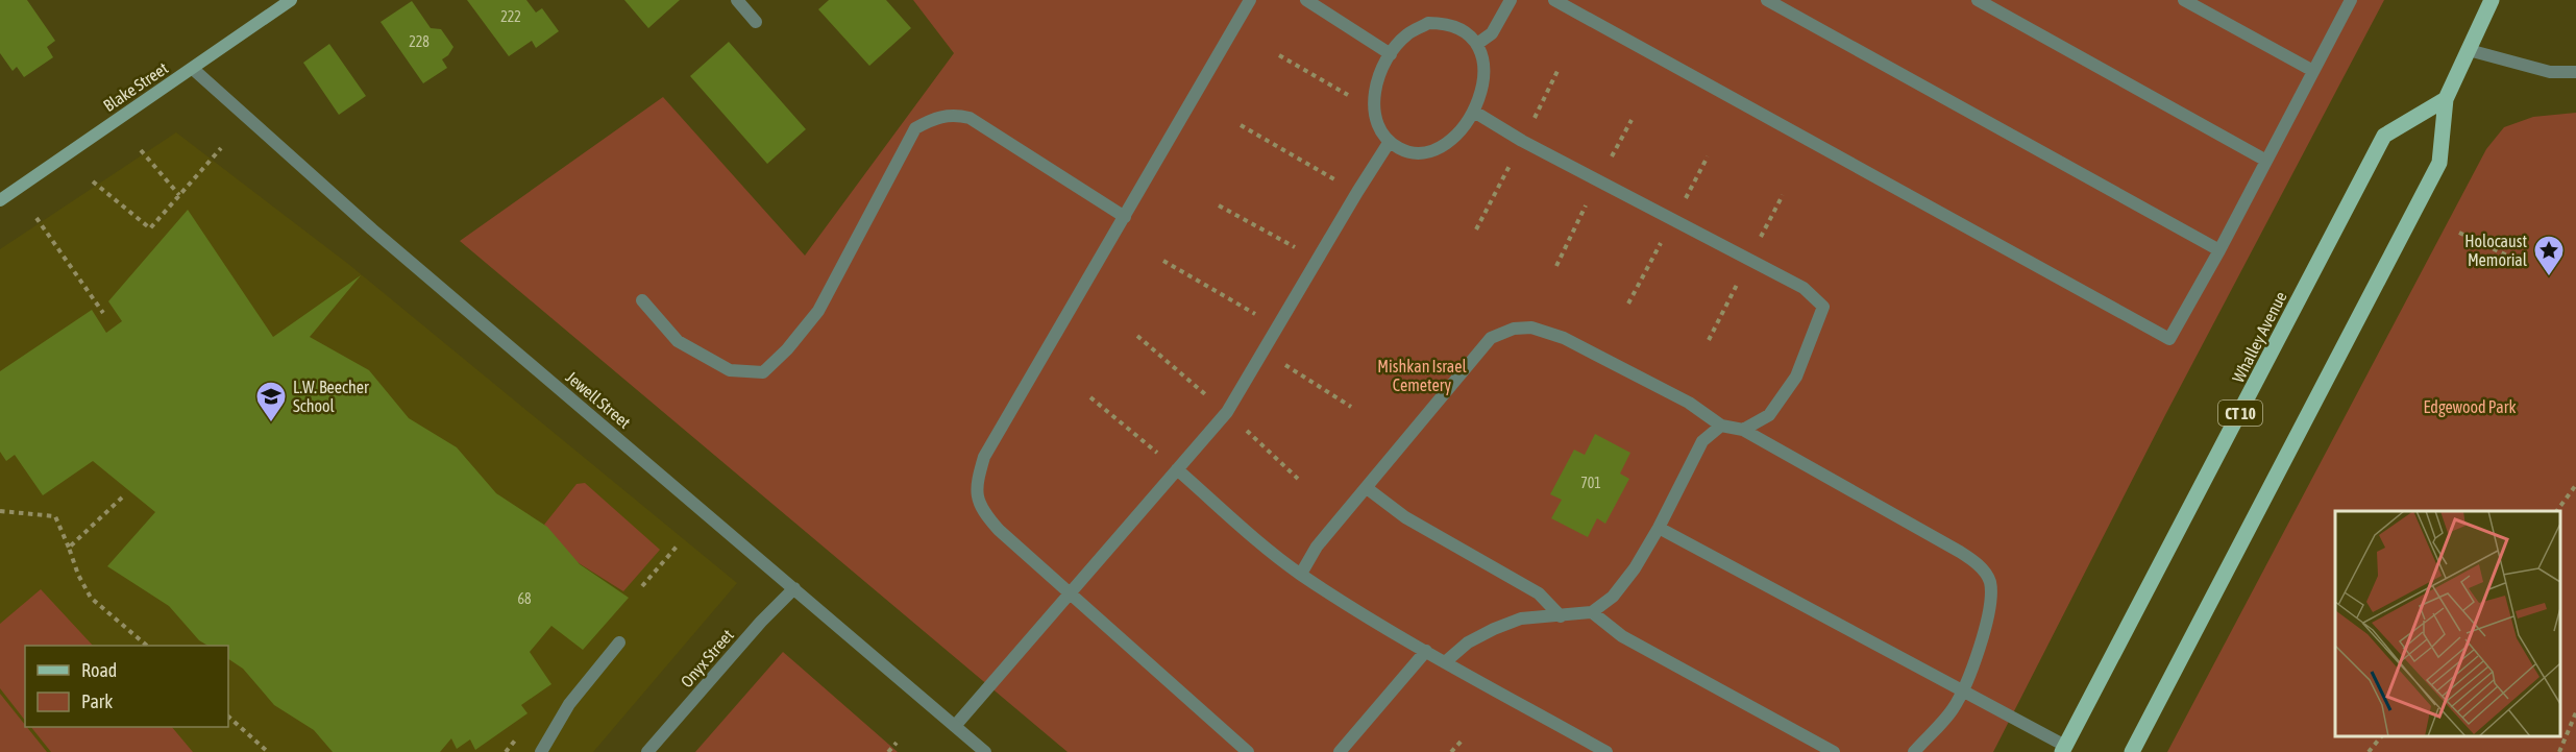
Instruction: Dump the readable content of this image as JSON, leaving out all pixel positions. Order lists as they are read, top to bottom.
{
  "streets": {
    "main road": ["Whalley Avenue", "CT 10"],
    "street": ["Blake Street", "Jewell Street", "Onyx Street"]
  },
  "crossings": [
    ["Blake Street", "Jewell Street"],
    ["Jewell Street", "Onyx Street"]
  ],
  "parks": ["Mishkan Israel Cemetery", "Edgewood Park"],
  "places": {
    "place": ["Holocaust Memorial"],
    "school or university": ["L.W. Beecher School"]
  },
  "house_numbers": [
    "222",
    "228",
    "701",
    "68"
  ],
  "legend": ["Road", "Park"]
}
